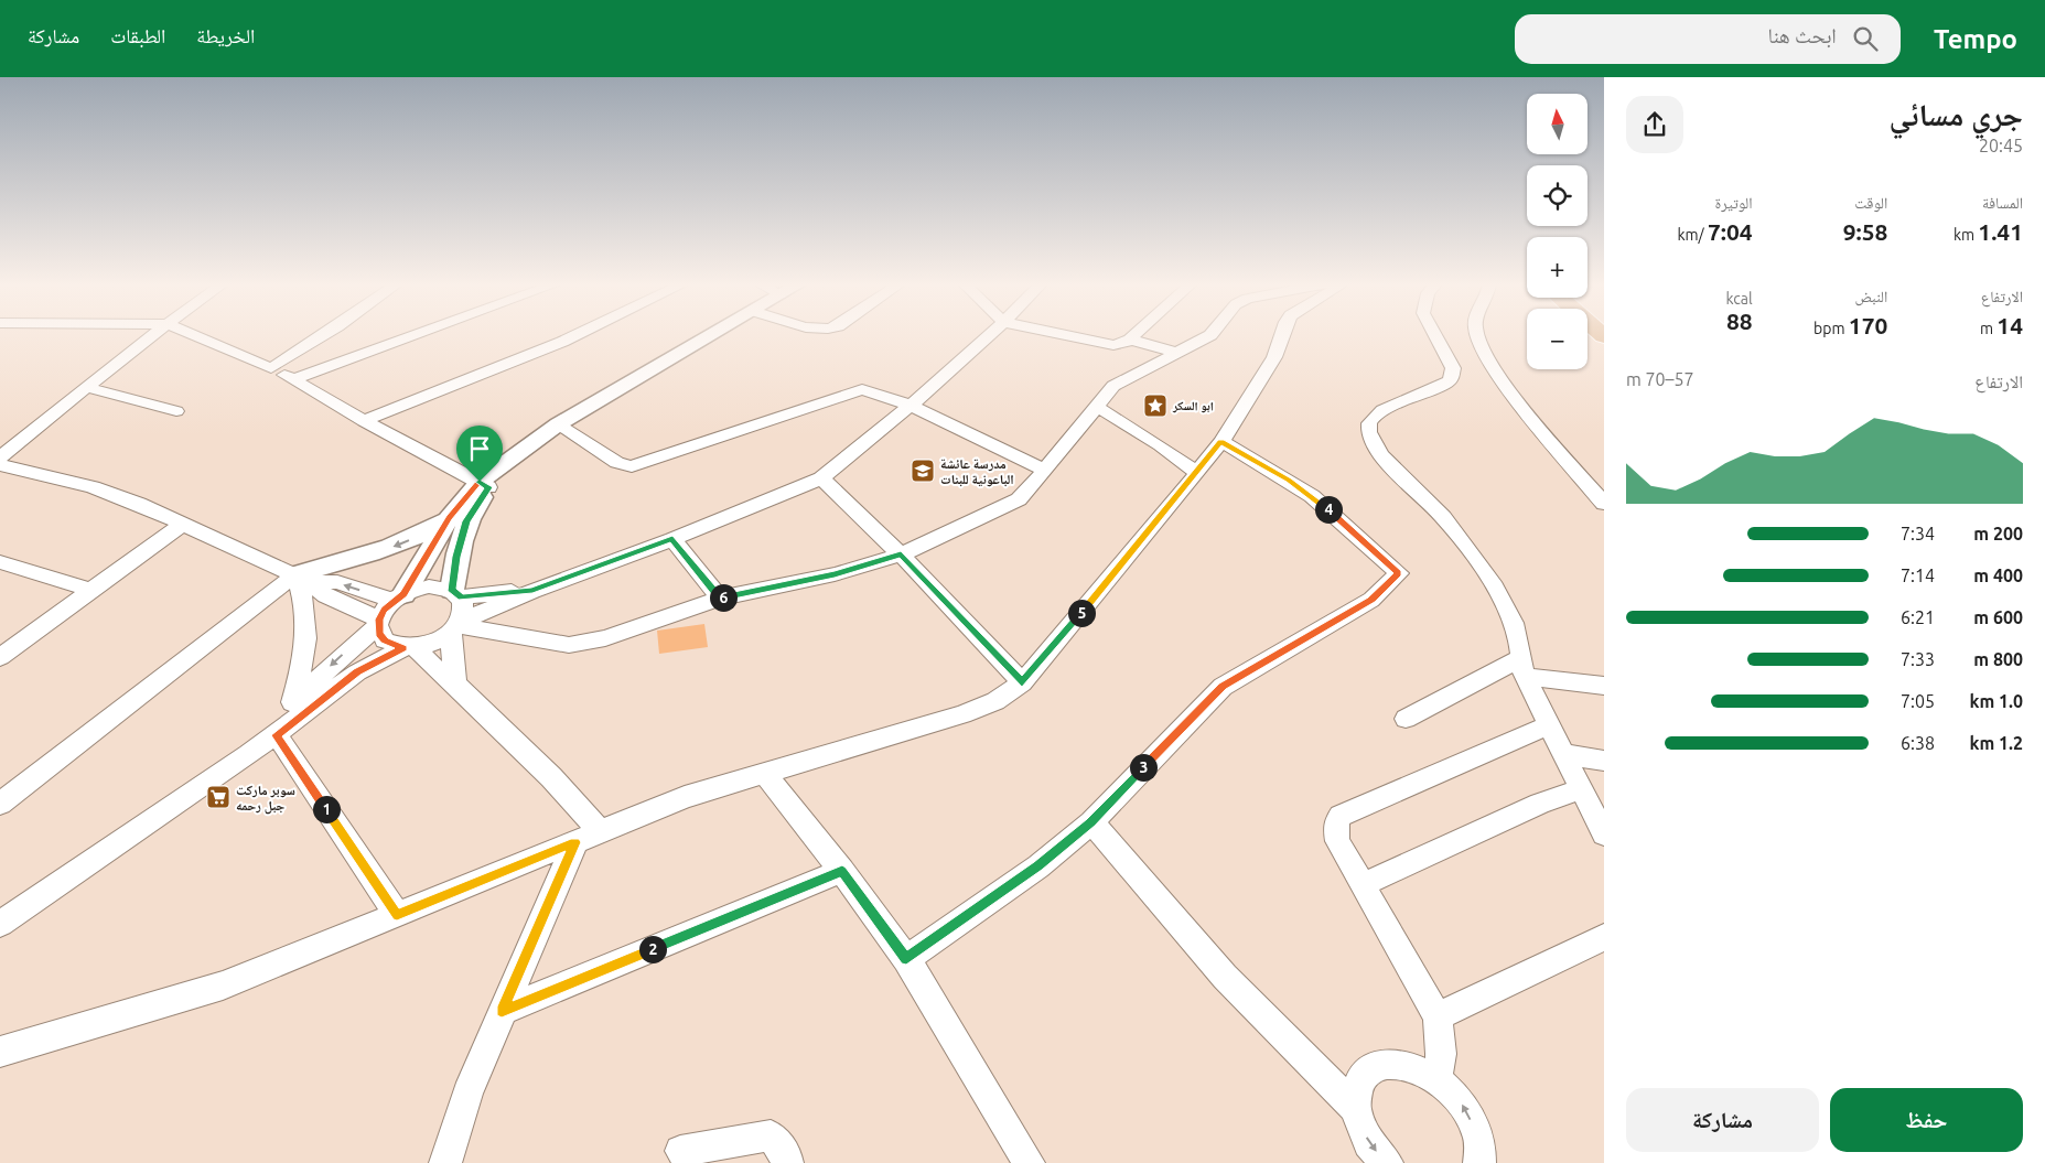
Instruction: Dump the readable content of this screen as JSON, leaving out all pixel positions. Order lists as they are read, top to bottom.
{
  "places": {
    "place": ["ابو السكر"],
    "school or university": ["مدرسة عائشة الباعونية للبنات"],
    "supermarket": ["سوبر ماركت جبل رحمه"]
  },
  "north": "top",
  "page": {
    "header": "Tempo",
    "search": "ابحث هنا",
    "nav": ["الخريطة", "الطبقات", "مشاركة"],
    "heading": ["جري مسائي", "20:45"],
    "map_buttons": ["+", "−"],
    "stats": [
      ["المسافة", "1.41 km"],
      ["الوقت", "9:58"],
      ["الوتيرة", "7:04 /km"],
      ["الارتفاع", "14 m"],
      ["النبض", "170 bpm"],
      ["kcal", "88"]
    ],
    "chart": ["الارتفاع", "57–70 m"],
    "pins": [
      "4",
      "6",
      "5",
      "3",
      "1",
      "2"
    ],
    "list": [
      {
        "name": "200 m",
        "note": "7:34"
      },
      {
        "name": "400 m",
        "note": "7:14"
      },
      {
        "name": "600 m",
        "note": "6:21"
      },
      {
        "name": "800 m",
        "note": "7:33"
      },
      {
        "name": "1.0 km",
        "note": "7:05"
      },
      {
        "name": "1.2 km",
        "note": "6:38"
      }
    ],
    "buttons": ["حفظ", "مشاركة"]
  }
}
